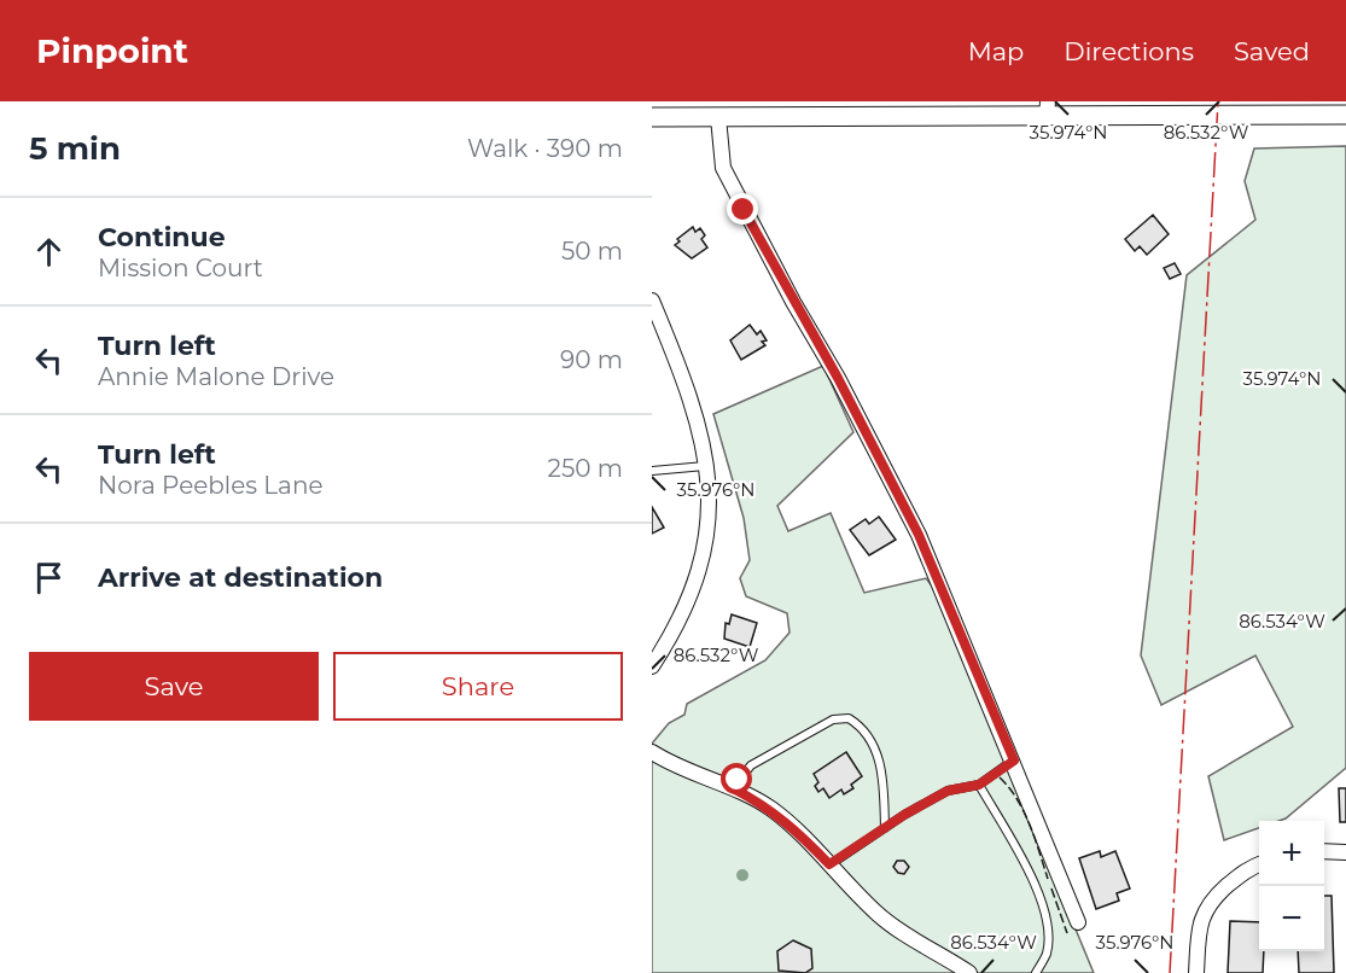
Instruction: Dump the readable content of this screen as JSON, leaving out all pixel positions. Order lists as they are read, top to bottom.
{
  "page": {
    "header": "Pinpoint",
    "nav": ["Map", "Directions", "Saved"],
    "heading": ["5 min", "Walk · 390 m"],
    "list": [
      ["Continue", "Mission Court", "50 m"],
      ["Turn left", "Annie Malone Drive", "90 m"],
      ["Turn left", "Nora Peebles Lane", "250 m"],
      "Arrive at destination"
    ],
    "buttons": ["Save", "Share"],
    "map_buttons": ["+", "−"]
  },
  "coordinates": [
    "35.974°N",
    "86.532°W",
    "35.976°N",
    "86.534°W"
  ]
}
